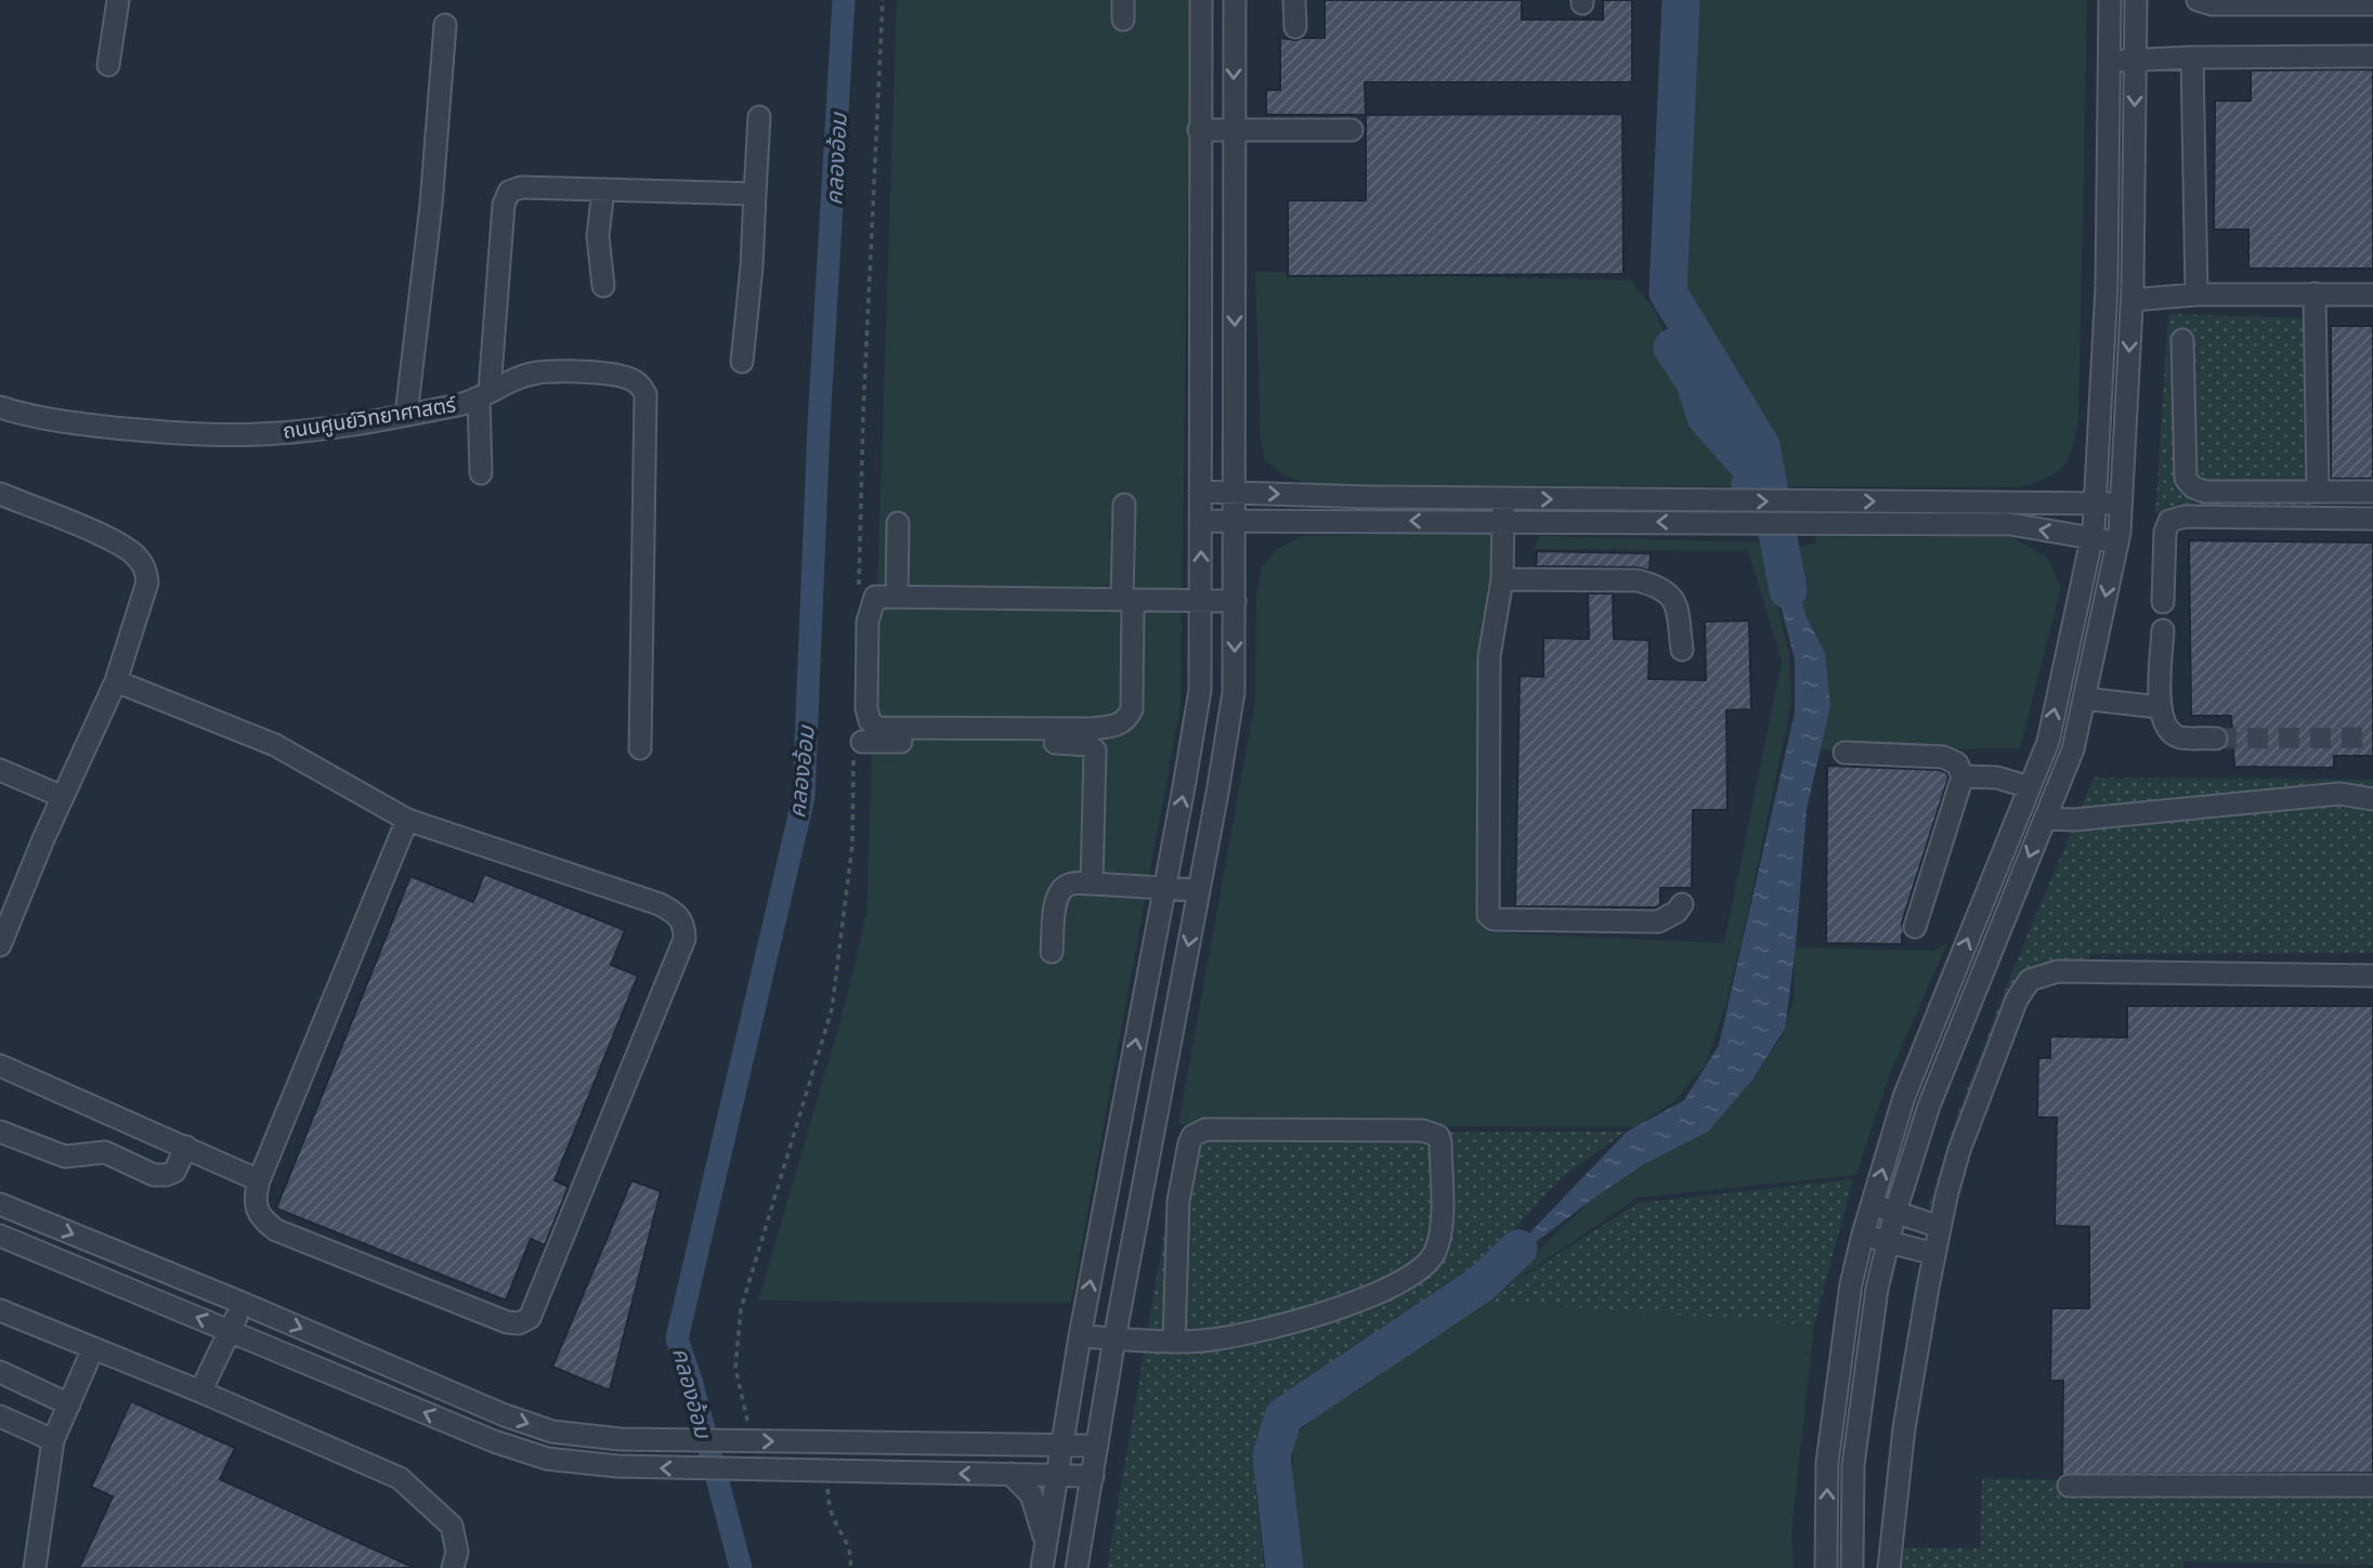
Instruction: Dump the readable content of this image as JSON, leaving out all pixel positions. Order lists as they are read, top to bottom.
{
  "streets": {
    "street": ["ถนนศูนย์วิทยาศาสตร์"]
  },
  "water": ["คลองอ้อม"]
}
